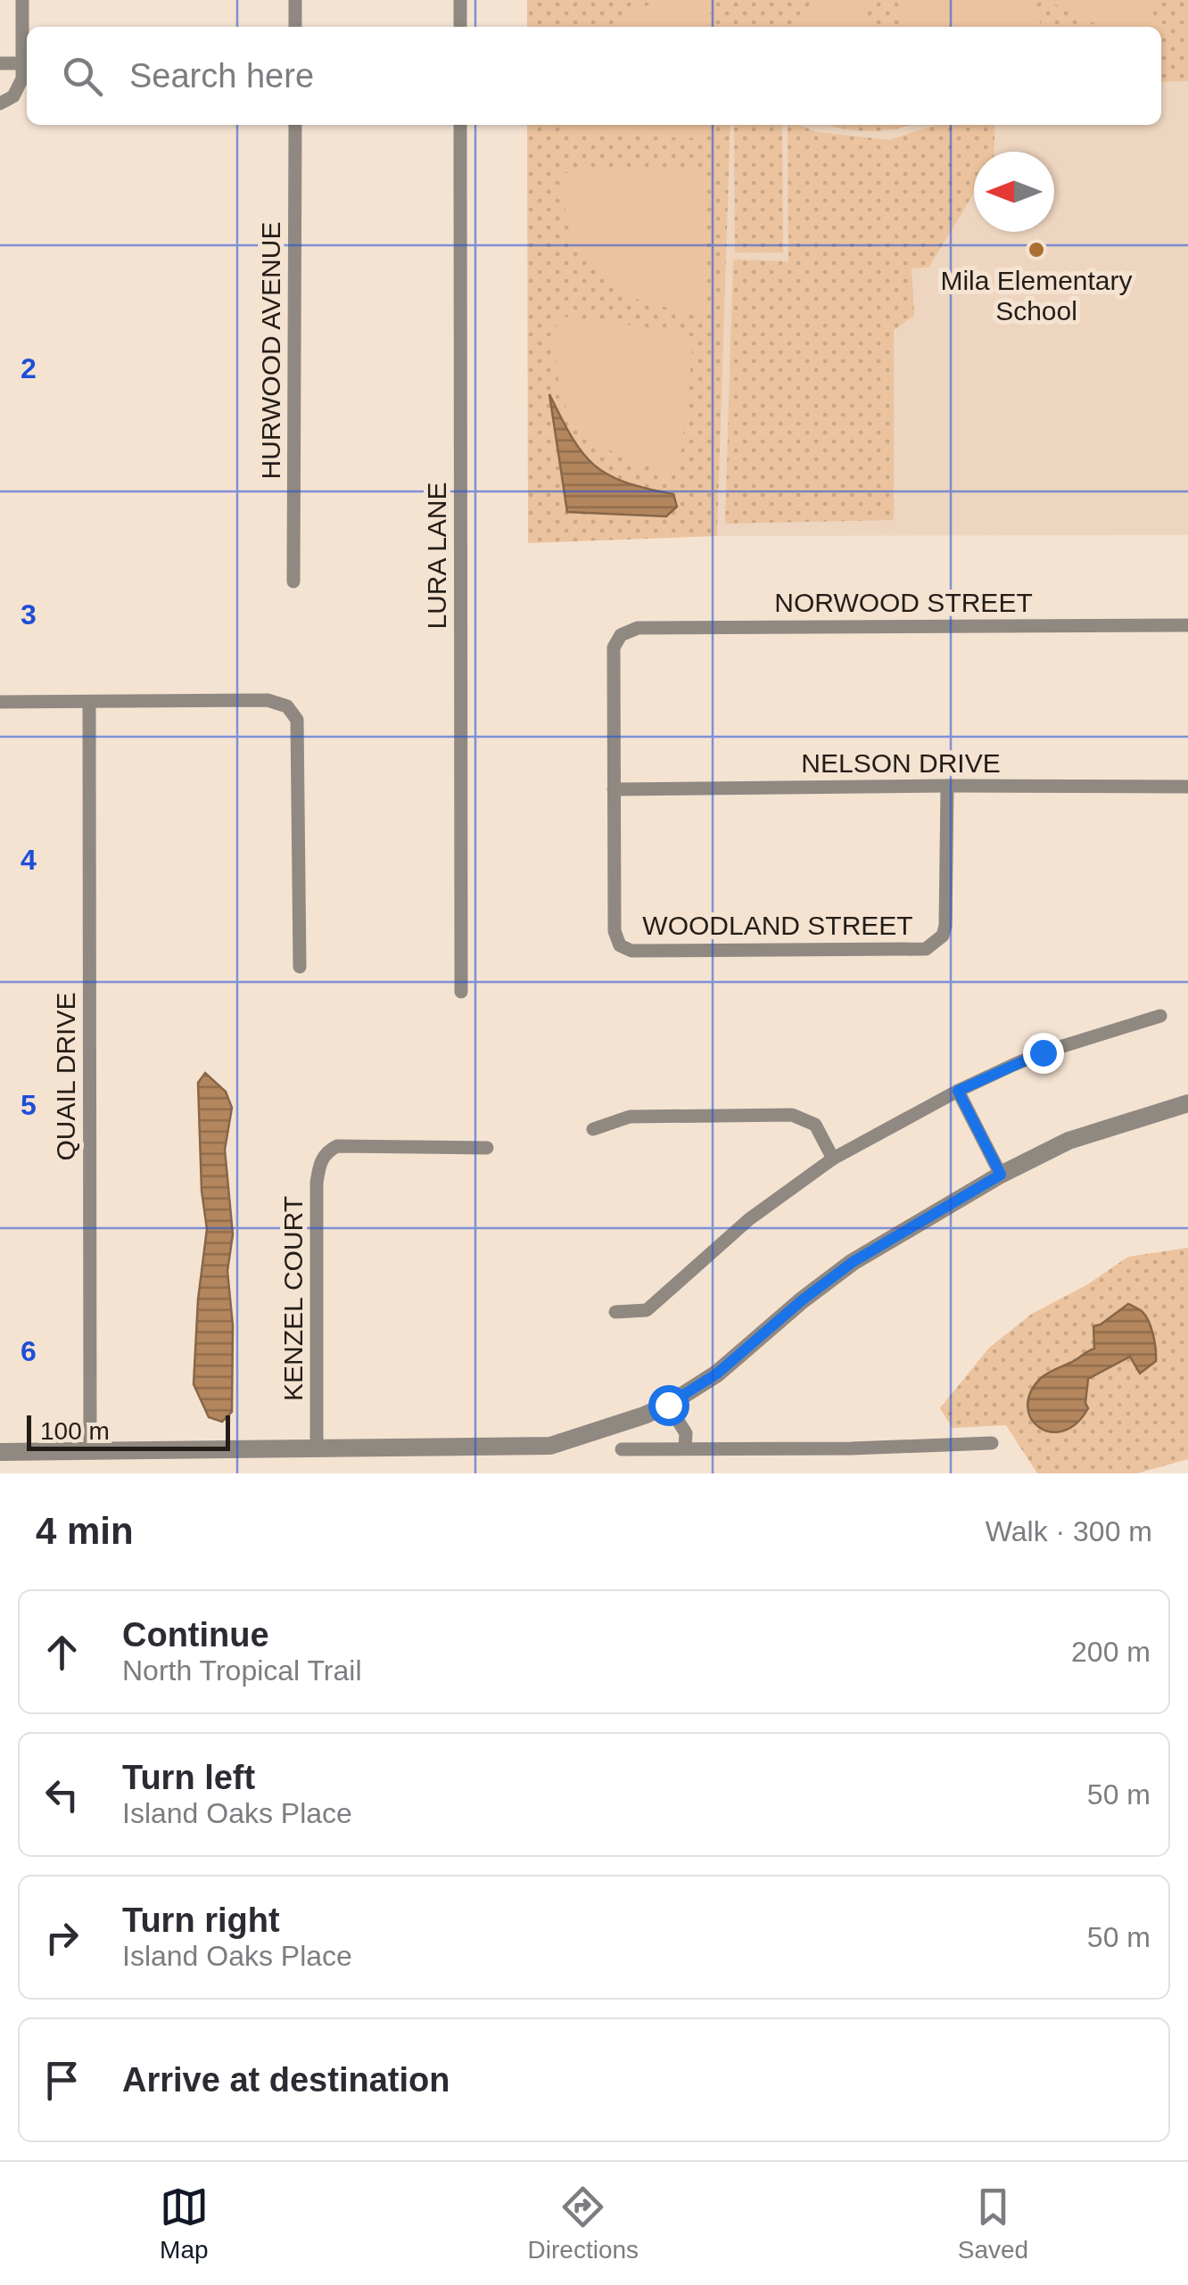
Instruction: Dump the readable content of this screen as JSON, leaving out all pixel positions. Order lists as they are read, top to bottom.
{
  "streets": {
    "street": [
      "HURWOOD AVENUE",
      "LURA LANE",
      "NORWOOD STREET",
      "NELSON DRIVE",
      "WOODLAND STREET",
      "QUAIL DRIVE",
      "KENZEL COURT"
    ]
  },
  "crossings": [
    ["NORWOOD STREET", "NELSON DRIVE"],
    ["NORWOOD STREET", "WOODLAND STREET"],
    ["NELSON DRIVE", "WOODLAND STREET"]
  ],
  "places": ["Mila Elementary School"],
  "scale_bar": "100 m",
  "north": "left",
  "page": {
    "search": "Search here",
    "scale": "100 m",
    "heading": ["4 min", "Walk · 300 m"],
    "list": [
      ["Continue", "North Tropical Trail", "200 m"],
      ["Turn left", "Island Oaks Place", "50 m"],
      ["Turn right", "Island Oaks Place", "50 m"],
      "Arrive at destination"
    ],
    "nav": ["Map", "Directions", "Saved"]
  },
  "grid": {
    "rows": [
      "2",
      "3",
      "4",
      "5",
      "6"
    ]
  }
}
